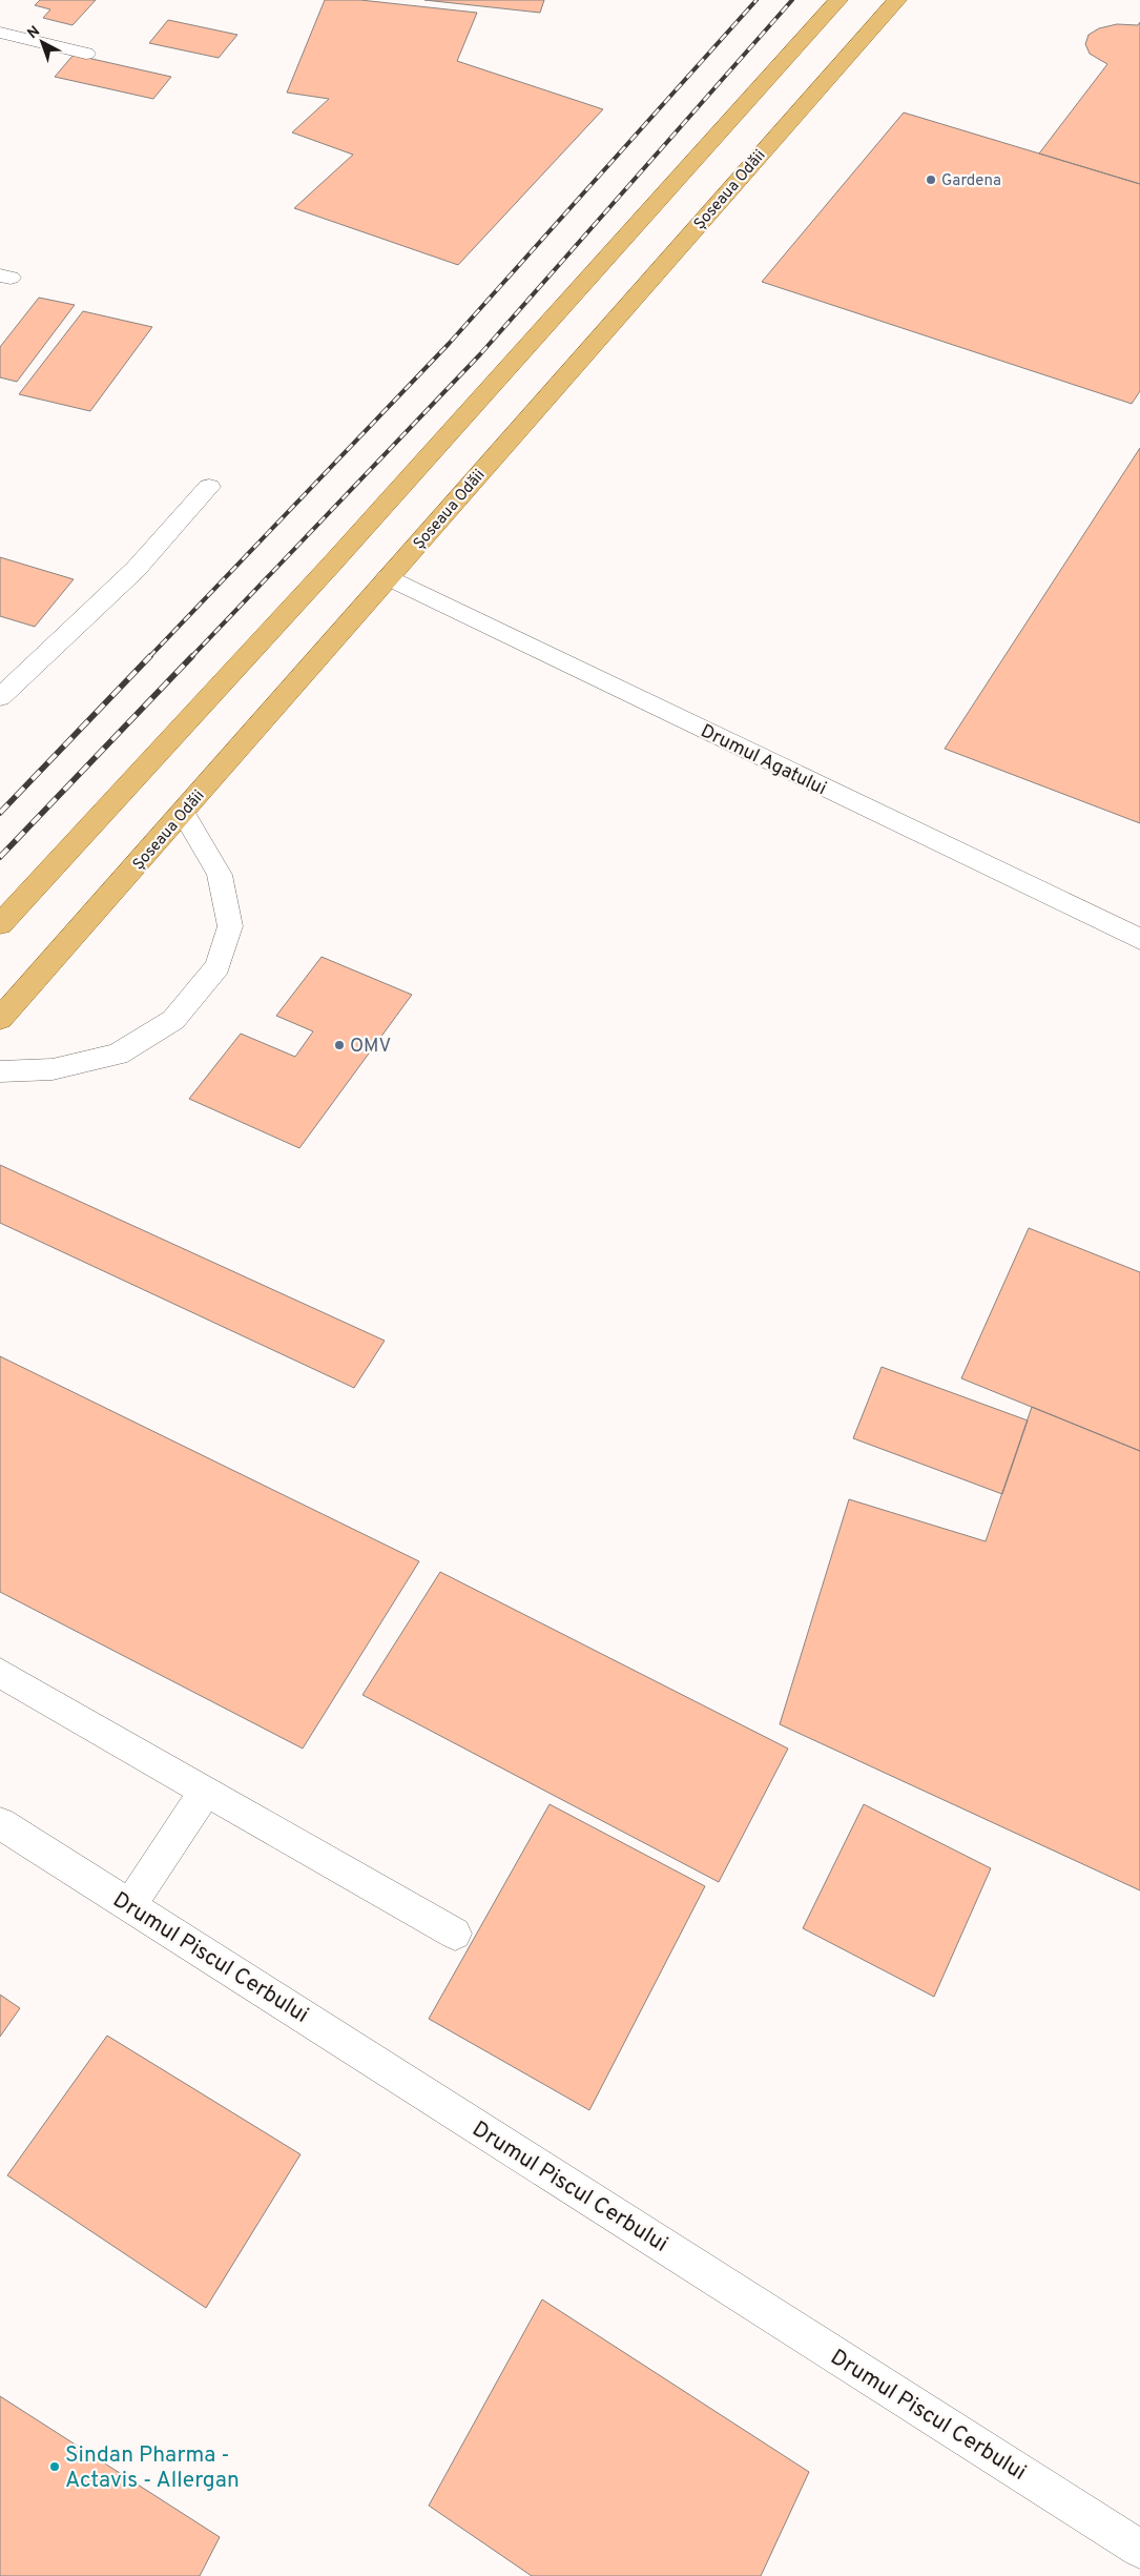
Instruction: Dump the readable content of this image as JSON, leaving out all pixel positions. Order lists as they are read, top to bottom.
{
  "streets": {
    "main road": ["Șoseaua Odăii"],
    "street": ["Drumul Agatului", "Drumul Piscul Cerbului"]
  },
  "crossings": [
    ["Șoseaua Odăii", "Drumul Agatului"]
  ],
  "places": ["Gardena", "OMV", "Sindan Pharma - Actavis - Allergan"],
  "north": "top left"
}
